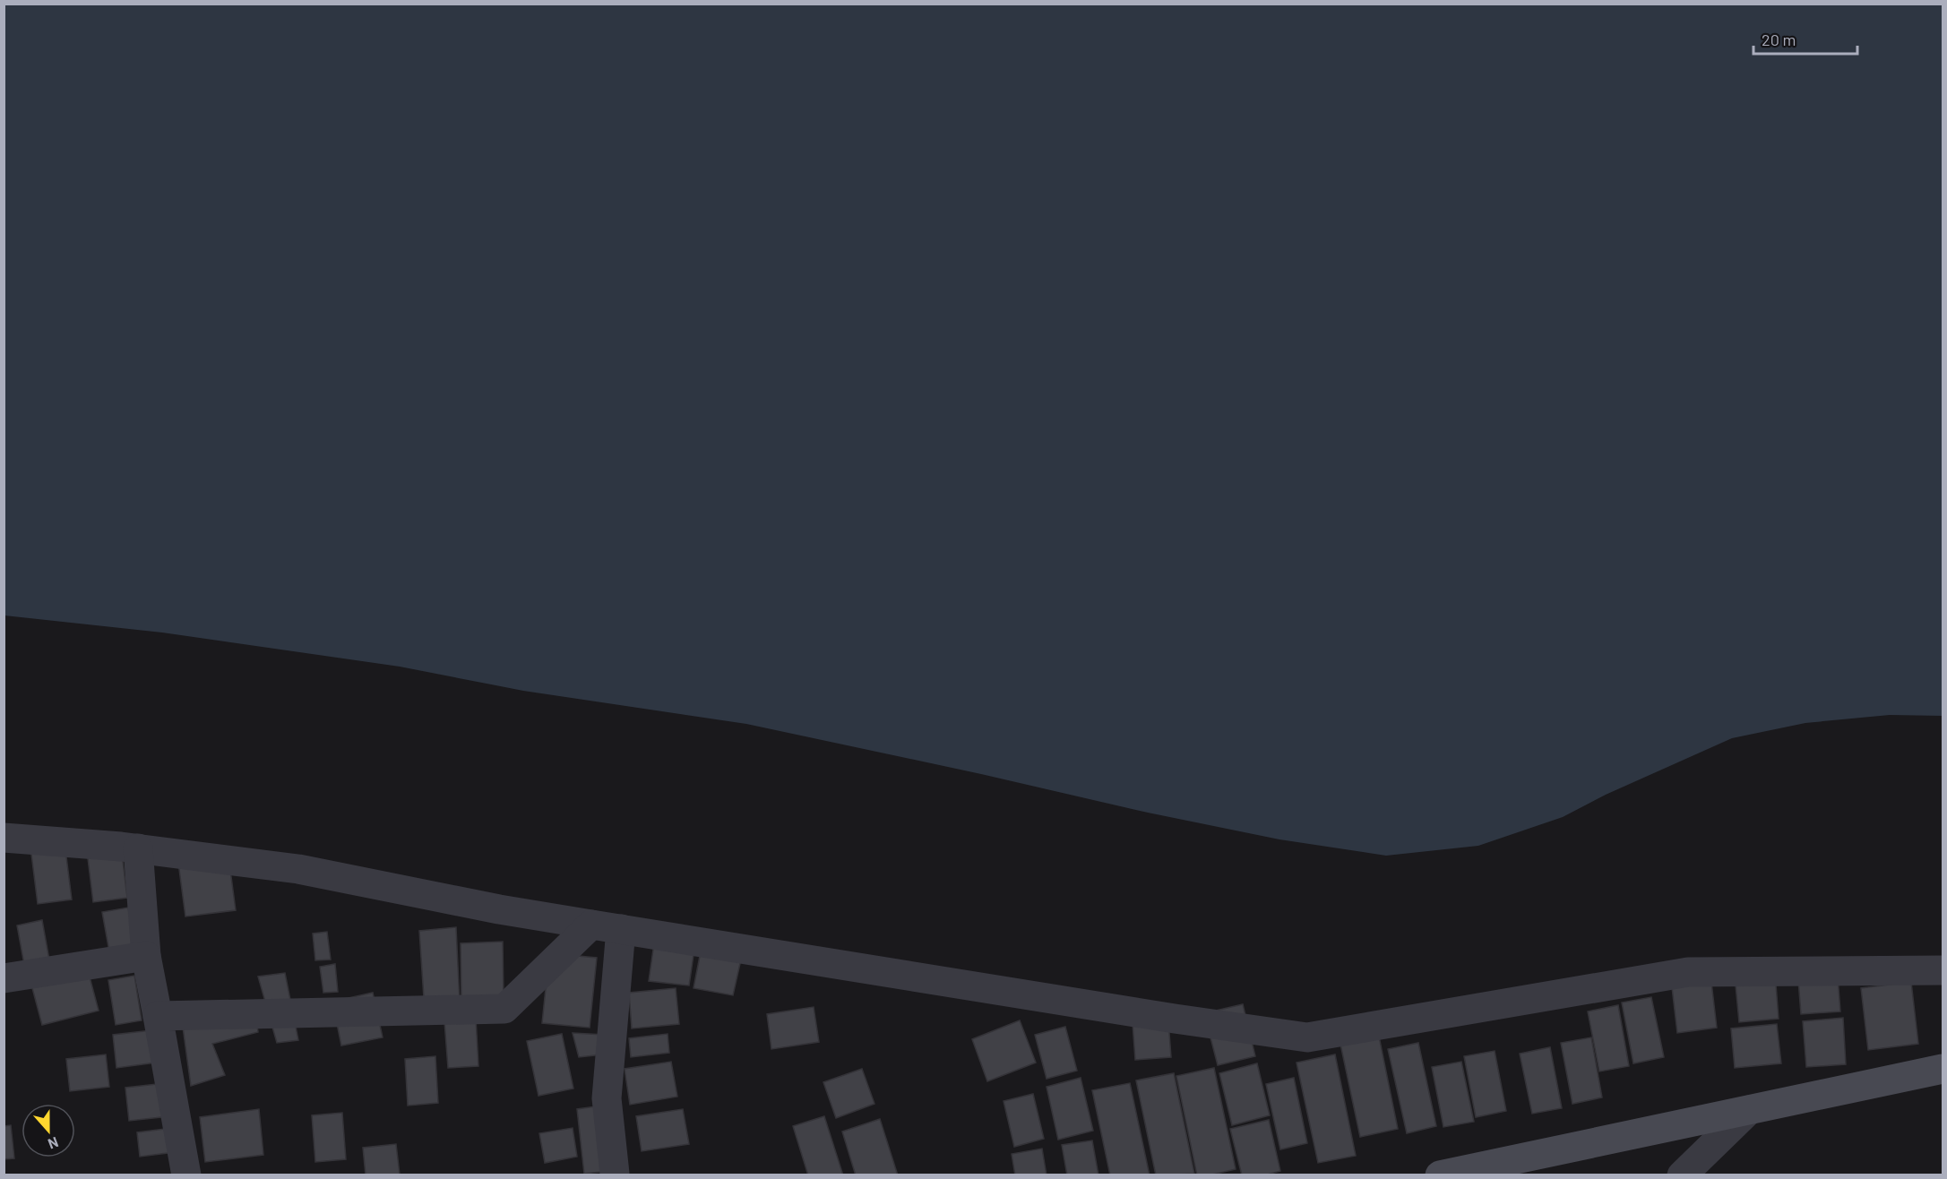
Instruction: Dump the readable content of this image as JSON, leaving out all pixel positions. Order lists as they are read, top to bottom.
{
  "scale_bar": "20 m",
  "north": "bottom"
}
